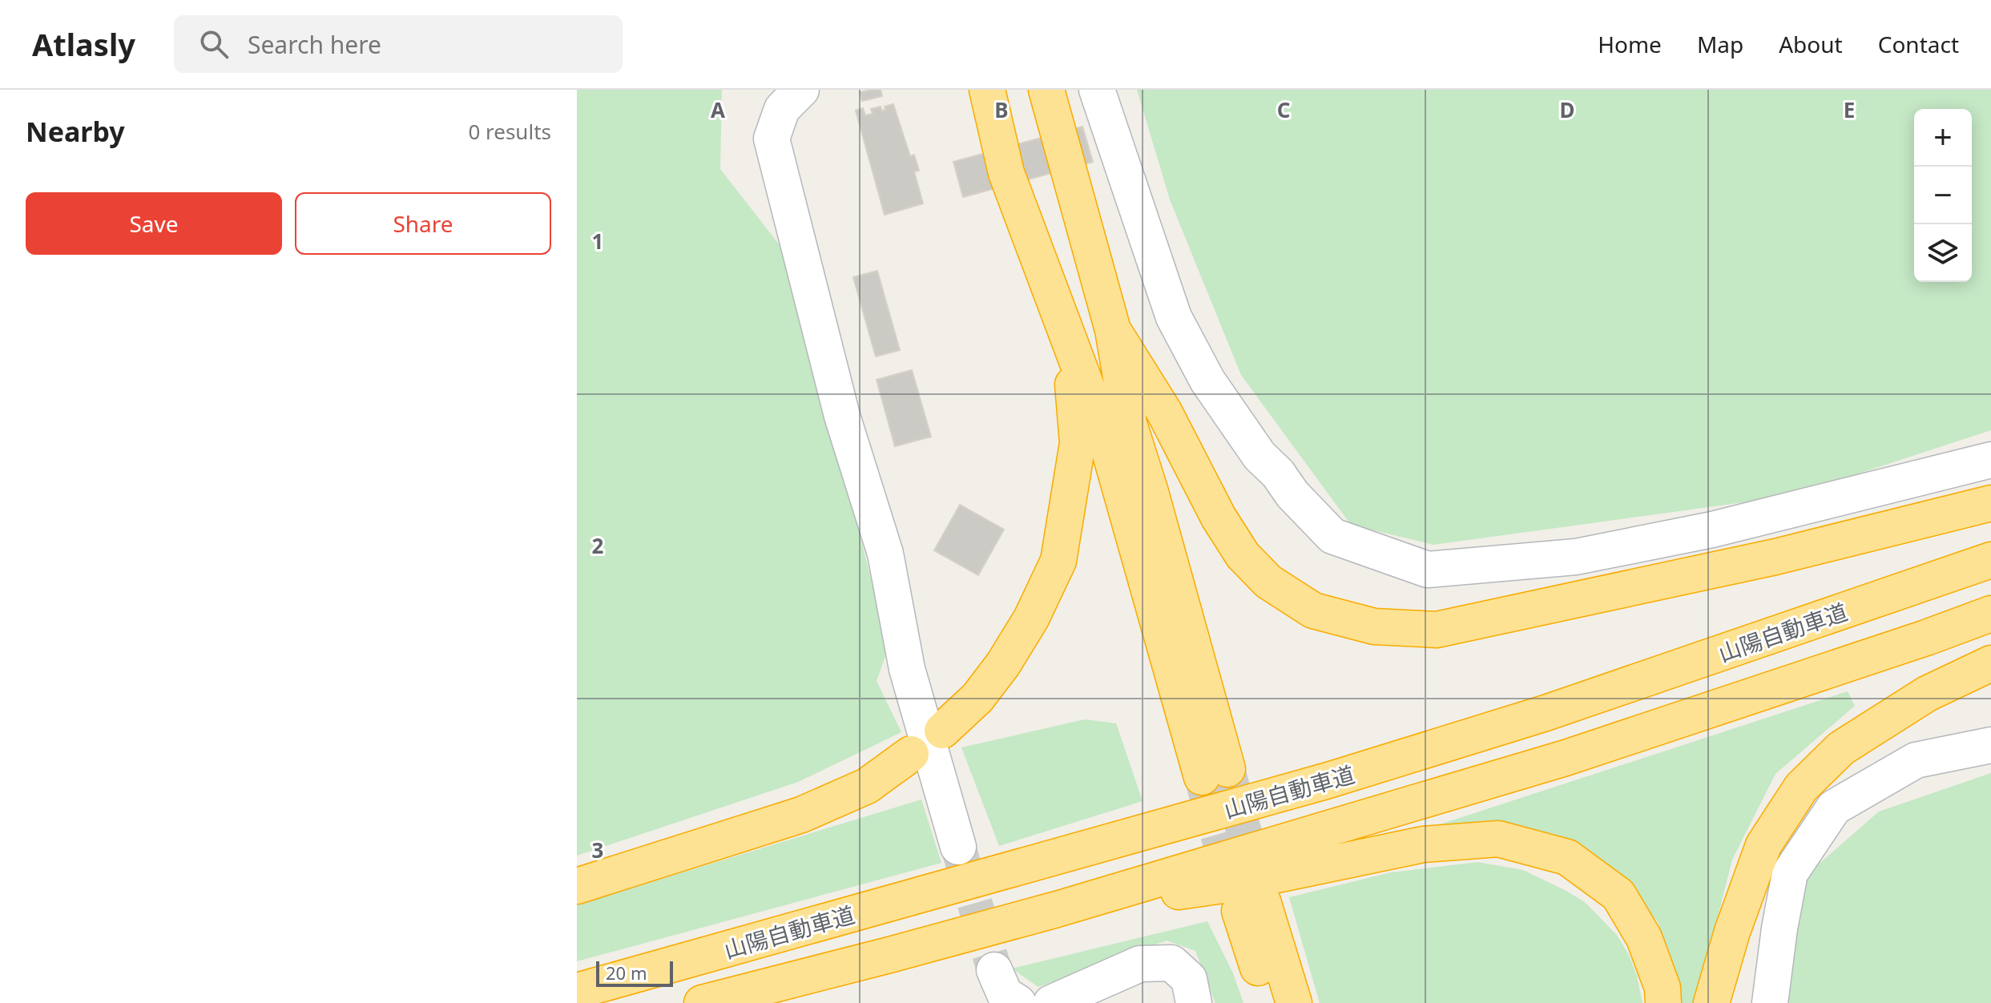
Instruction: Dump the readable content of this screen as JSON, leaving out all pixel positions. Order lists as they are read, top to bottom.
{
  "streets": {
    "highway": ["山陽自動車道"]
  },
  "scale_bar": "20 m",
  "page": {
    "header": "Atlasly",
    "search": "Search here",
    "nav": [
      "Home",
      "Map",
      "About",
      "Contact"
    ],
    "heading": ["Nearby", "0 results"],
    "map_buttons": ["+", "−"],
    "buttons": ["Save", "Share"],
    "scale": "20 m"
  },
  "grid": {
    "columns": [
      "A",
      "B",
      "C",
      "D",
      "E"
    ],
    "rows": ["1", "2", "3"]
  }
}
